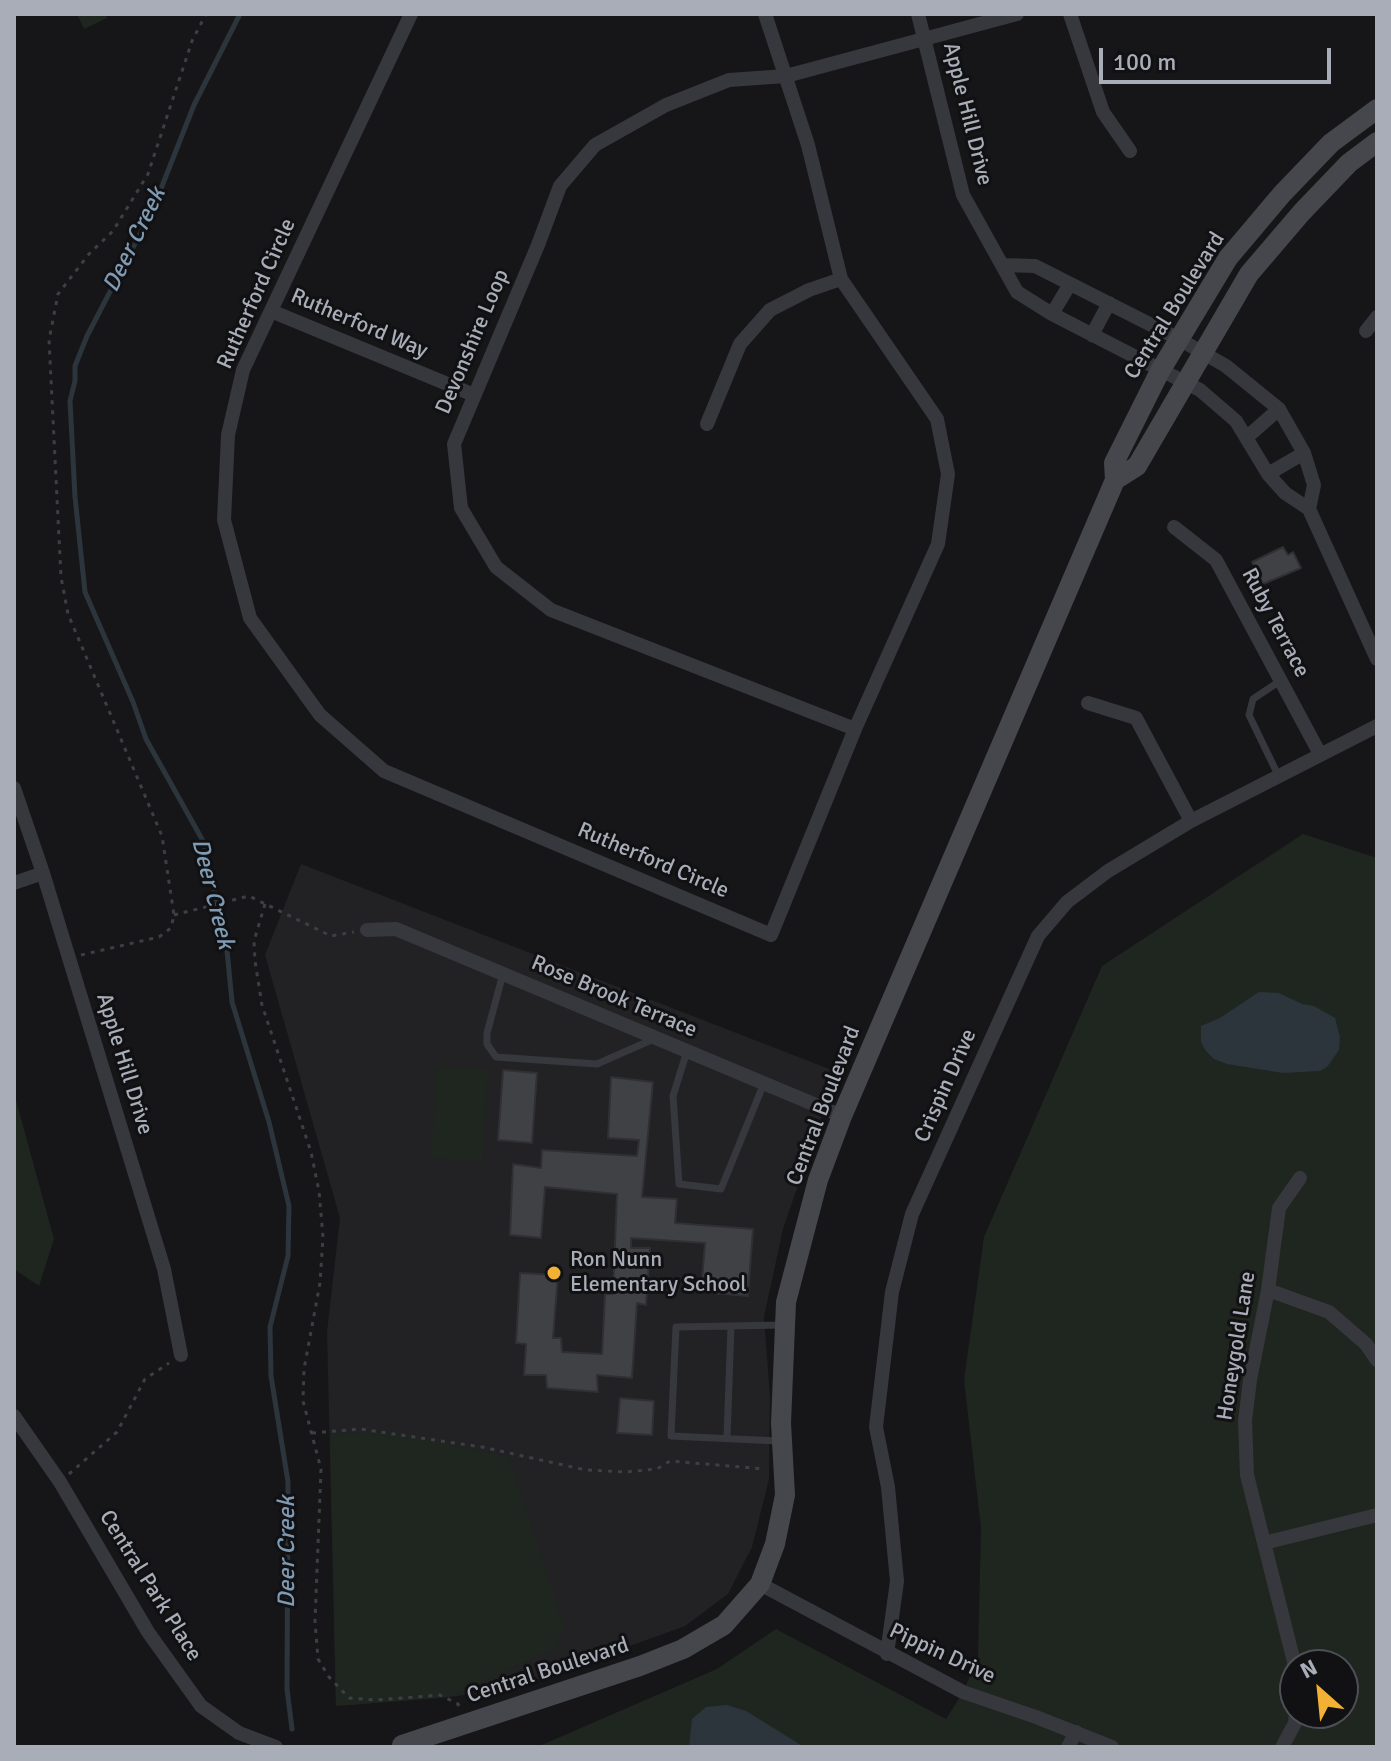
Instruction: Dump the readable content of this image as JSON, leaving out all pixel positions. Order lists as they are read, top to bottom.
{
  "streets": {
    "street": [
      "Apple Hill Drive",
      "Rutherford Circle",
      "Central Boulevard",
      "Rutherford Way",
      "Devonshire Loop",
      "Ruby Terrace",
      "Rose Brook Terrace",
      "Crispin Drive",
      "Honeygold Lane",
      "Central Park Place",
      "Pippin Drive"
    ]
  },
  "crossings": [
    ["Apple Hill Drive", "Central Boulevard"],
    ["Apple Hill Drive", "Devonshire Loop"],
    ["Rutherford Circle", "Rutherford Way"],
    ["Rutherford Circle", "Devonshire Loop"],
    ["Central Boulevard", "Rose Brook Terrace"],
    ["Central Boulevard", "Pippin Drive"],
    ["Rutherford Way", "Devonshire Loop"],
    ["Ruby Terrace", "Crispin Drive"],
    ["Crispin Drive", "Pippin Drive"]
  ],
  "water": ["Deer Creek"],
  "places": ["Ron Nunn Elementary School"],
  "scale_bar": "100 m",
  "north": "top left"
}
